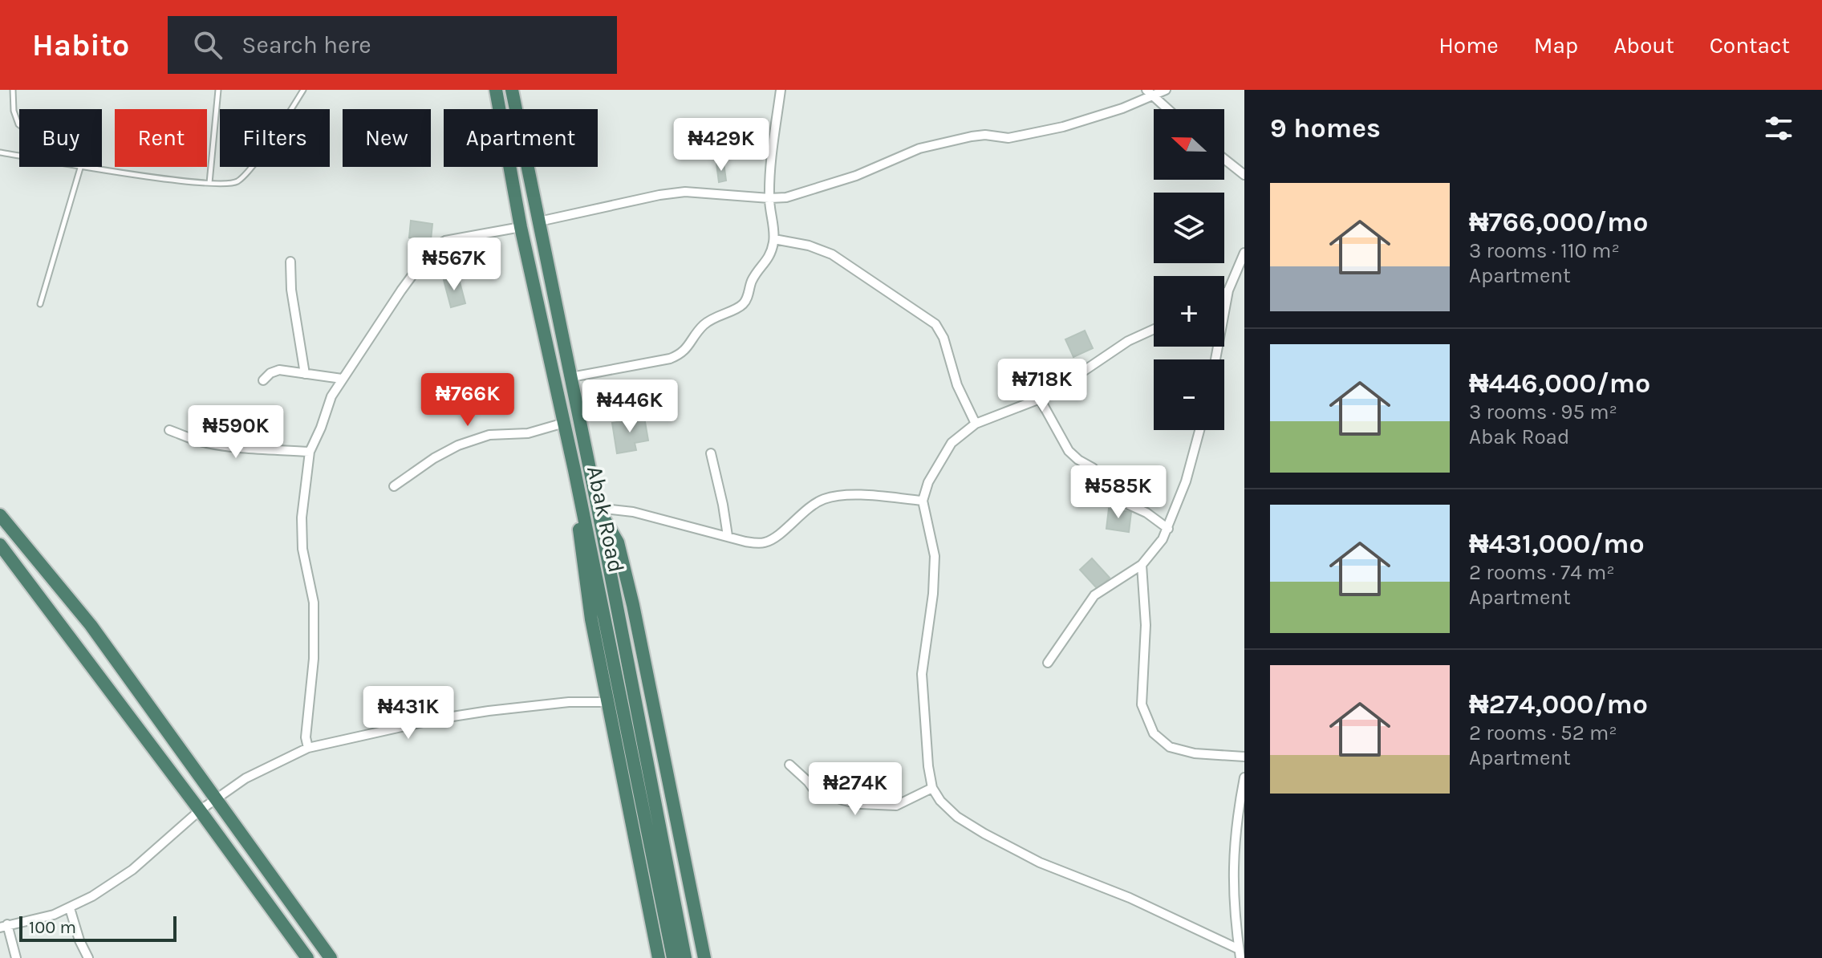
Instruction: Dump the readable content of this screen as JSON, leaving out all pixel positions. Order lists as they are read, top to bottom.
{
  "streets": {
    "highway": ["Abak Road"]
  },
  "scale_bar": "100 m",
  "north": "left",
  "page": {
    "header": "Habito",
    "search": "Search here",
    "nav": [
      "Home",
      "Map",
      "About",
      "Contact"
    ],
    "heading": "9 homes",
    "map_buttons": ["+", "−"],
    "chip": [
      "Buy",
      "Rent",
      "Filters",
      "New",
      "Apartment"
    ],
    "price": [
      "₦429K",
      "₦567K",
      "₦718K",
      "₦766K",
      "₦446K",
      "₦590K",
      "₦585K",
      "₦431K",
      "₦274K"
    ],
    "list": [
      {
        "name": "₦766,000/mo",
        "note": "3 rooms · 110 m² · Apartment"
      },
      {
        "name": "₦446,000/mo",
        "note": "3 rooms · 95 m² · Abak Road"
      },
      {
        "name": "₦431,000/mo",
        "note": "2 rooms · 74 m² · Apartment"
      },
      {
        "name": "₦274,000/mo",
        "note": "2 rooms · 52 m² · Apartment"
      }
    ],
    "scale": "100 m"
  }
}
